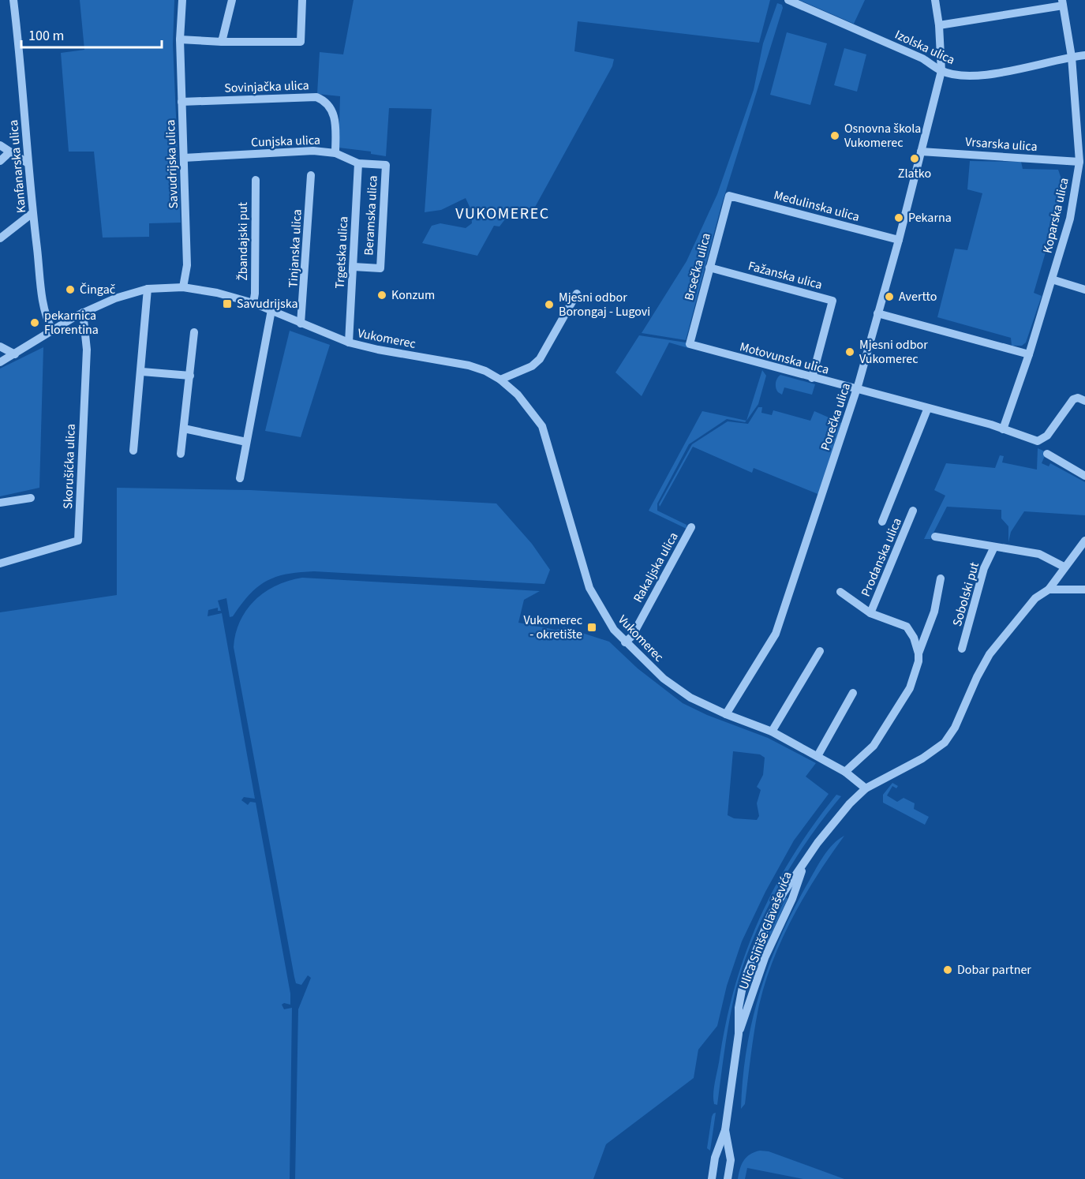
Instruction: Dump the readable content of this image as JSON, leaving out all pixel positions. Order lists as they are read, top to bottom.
{
  "streets": {
    "street": [
      "Izolska ulica",
      "Sovinjačka ulica",
      "Cunjska ulica",
      "Vrsarska ulica",
      "Savudrijska ulica",
      "Kanfanarska ulica",
      "Medulinska ulica",
      "Beramska ulica",
      "Koparska ulica",
      "Žbandajski put",
      "Tinjanska ulica",
      "Trgetska ulica",
      "Brsečka ulica",
      "Fažanska ulica",
      "Vukomerec",
      "Motovunska ulica",
      "Porečka ulica",
      "Skorušićka ulica",
      "Prodanska ulica",
      "Rakaljska ulica",
      "Sobolski put",
      "Ulica Siniše Glavaševića"
    ]
  },
  "crossings": [
    ["Izolska ulica", "Koparska ulica"],
    ["Izolska ulica", "Porečka ulica"],
    ["Sovinjačka ulica", "Cunjska ulica"],
    ["Sovinjačka ulica", "Savudrijska ulica"],
    ["Cunjska ulica", "Savudrijska ulica"],
    ["Cunjska ulica", "Beramska ulica"],
    ["Cunjska ulica", "Trgetska ulica"],
    ["Vrsarska ulica", "Koparska ulica"],
    ["Vrsarska ulica", "Porečka ulica"],
    ["Savudrijska ulica", "Vukomerec"],
    ["Kanfanarska ulica", "Vukomerec"],
    ["Medulinska ulica", "Brsečka ulica"],
    ["Medulinska ulica", "Porečka ulica"],
    ["Beramska ulica", "Trgetska ulica"],
    ["Koparska ulica", "Motovunska ulica"],
    ["Žbandajski put", "Vukomerec"],
    ["Tinjanska ulica", "Vukomerec"],
    ["Trgetska ulica", "Vukomerec"],
    ["Brsečka ulica", "Fažanska ulica"],
    ["Brsečka ulica", "Motovunska ulica"],
    ["Fažanska ulica", "Motovunska ulica"],
    ["Vukomerec", "Porečka ulica"],
    ["Vukomerec", "Skorušićka ulica"],
    ["Vukomerec", "Rakaljska ulica"],
    ["Vukomerec", "Ulica Siniše Glavaševića"],
    ["Motovunska ulica", "Porečka ulica"]
  ],
  "districts": ["VUKOMEREC"],
  "places": {
    "other": [
      "Osnovna škola Vukomerec",
      "Zlatko",
      "Pekarna",
      "Čingač",
      "Konzum",
      "Avertto",
      "Mjesni odbor Borongaj - Lugovi",
      "pekarnica Florentina",
      "Mjesni odbor Vukomerec",
      "Dobar partner"
    ],
    "transit": ["Savudrijska", "Vukomerec - okretište"]
  },
  "scale_bar": "100 m"
}
